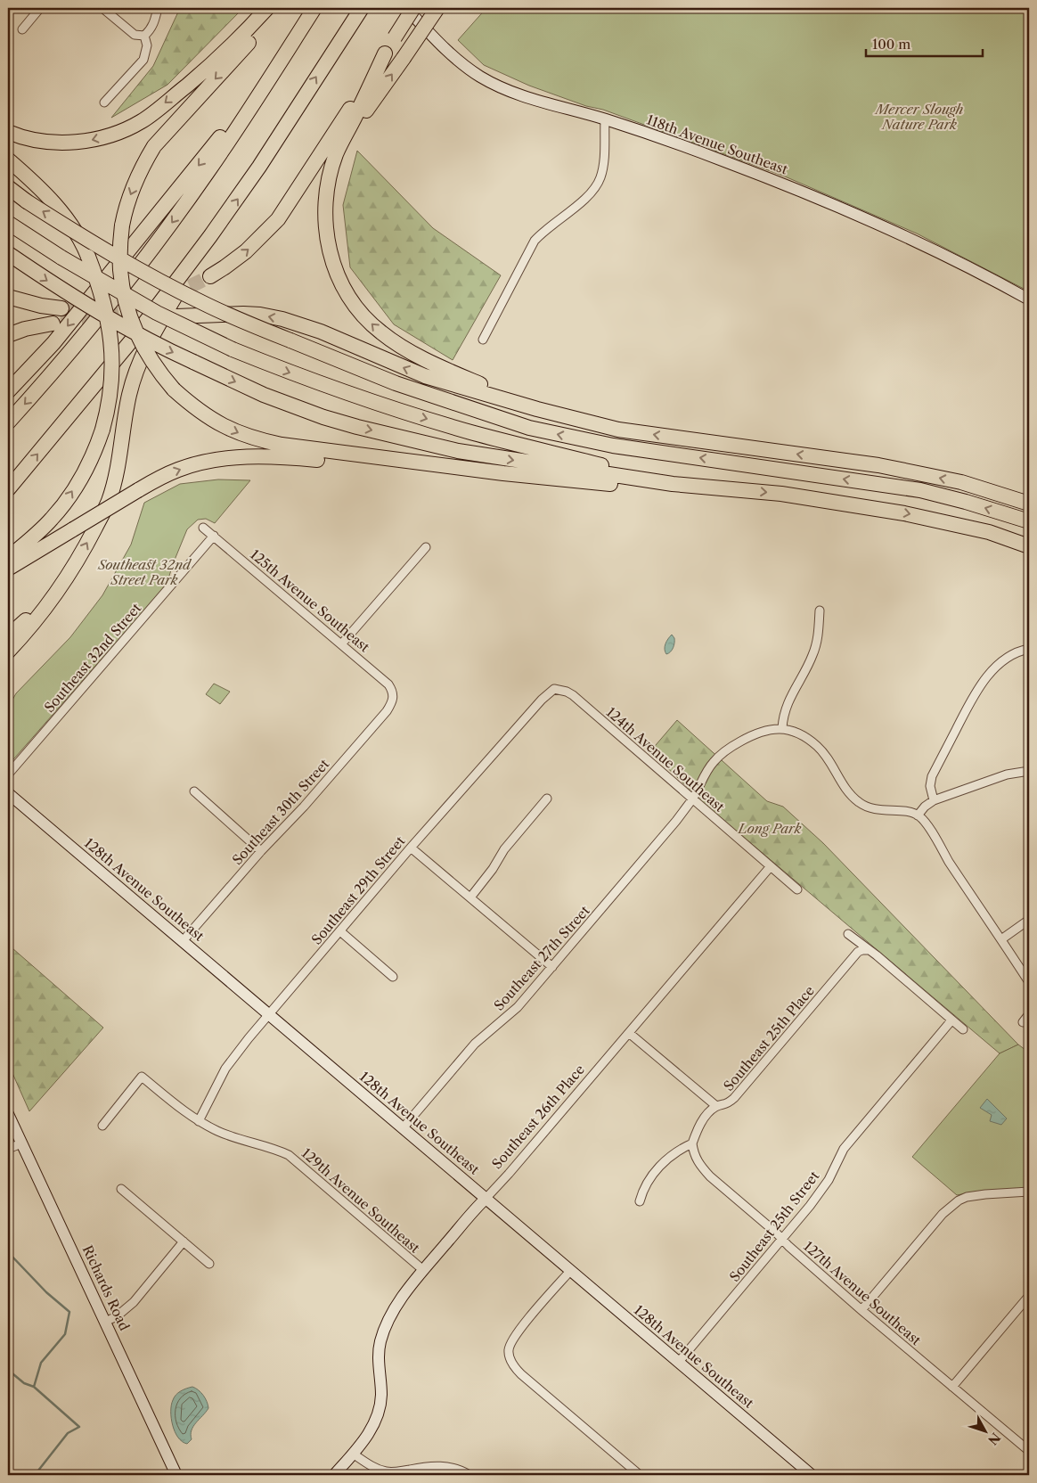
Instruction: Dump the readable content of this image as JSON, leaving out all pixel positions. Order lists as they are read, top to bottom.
{
  "streets": {
    "street": [
      "118th Avenue Southeast",
      "125th Avenue Southeast",
      "Southeast 32nd Street",
      "124th Avenue Southeast",
      "Southeast 30th Street",
      "128th Avenue Southeast",
      "Southeast 29th Street",
      "Southeast 27th Street",
      "Southeast 25th Place",
      "Southeast 26th Place",
      "129th Avenue Southeast",
      "Southeast 25th Street",
      "Richards Road",
      "127th Avenue Southeast"
    ]
  },
  "crossings": [
    ["125th Avenue Southeast", "Southeast 32nd Street"],
    ["125th Avenue Southeast", "Southeast 30th Street"],
    ["124th Avenue Southeast", "Southeast 29th Street"],
    ["124th Avenue Southeast", "Southeast 27th Street"],
    ["124th Avenue Southeast", "Southeast 26th Place"],
    ["Southeast 30th Street", "128th Avenue Southeast"],
    ["128th Avenue Southeast", "Southeast 29th Street"],
    ["128th Avenue Southeast", "Southeast 27th Street"],
    ["128th Avenue Southeast", "Southeast 26th Place"],
    ["128th Avenue Southeast", "Southeast 25th Street"],
    ["Southeast 29th Street", "129th Avenue Southeast"],
    ["Southeast 25th Place", "127th Avenue Southeast"],
    ["Southeast 26th Place", "129th Avenue Southeast"],
    ["Southeast 25th Street", "127th Avenue Southeast"]
  ],
  "parks": ["Mercer Slough Nature Park", "Southeast 32nd Street Park", "Long Park"],
  "scale_bar": "100 m",
  "north": "bottom right"
}
